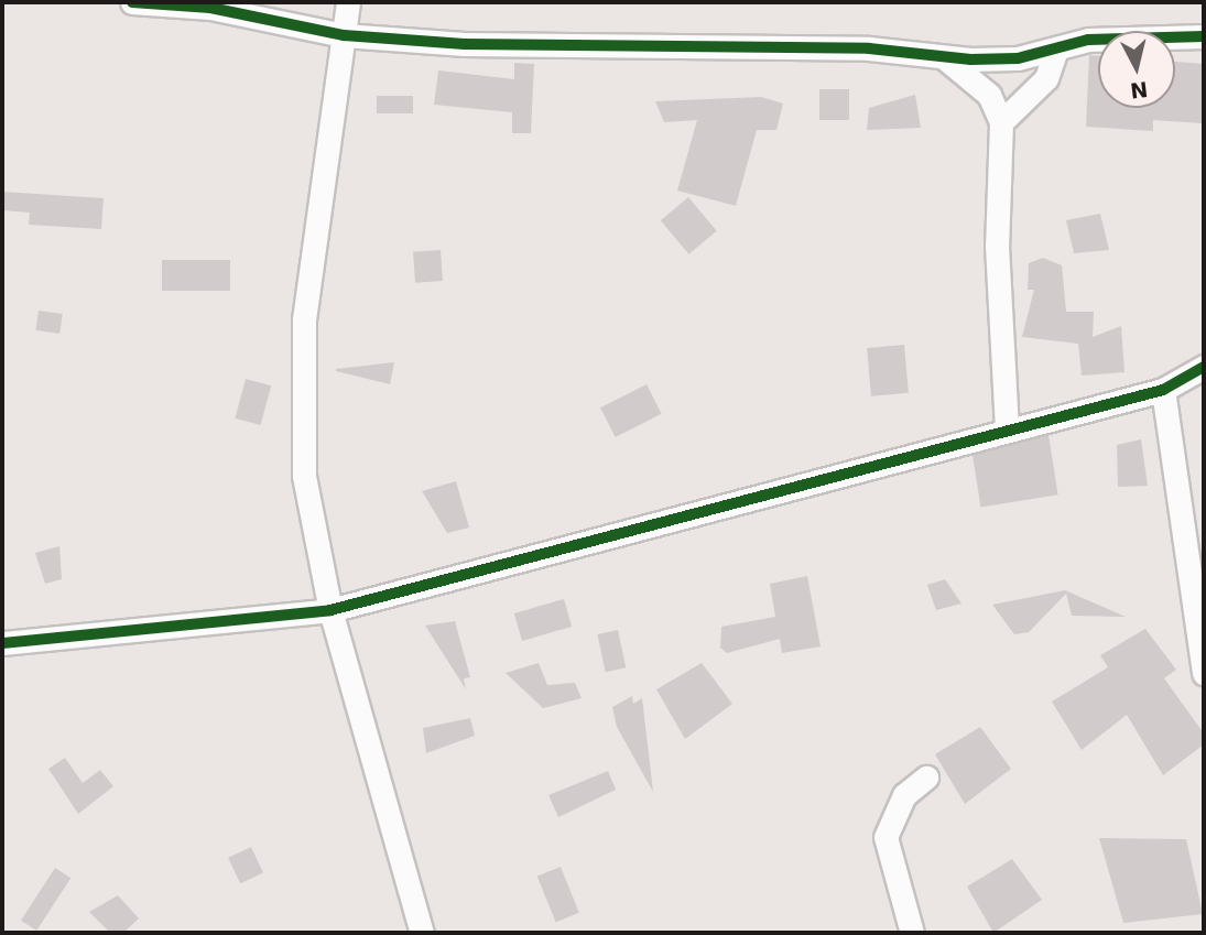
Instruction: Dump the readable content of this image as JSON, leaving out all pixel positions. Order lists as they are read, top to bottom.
{
  "north": "bottom"
}
